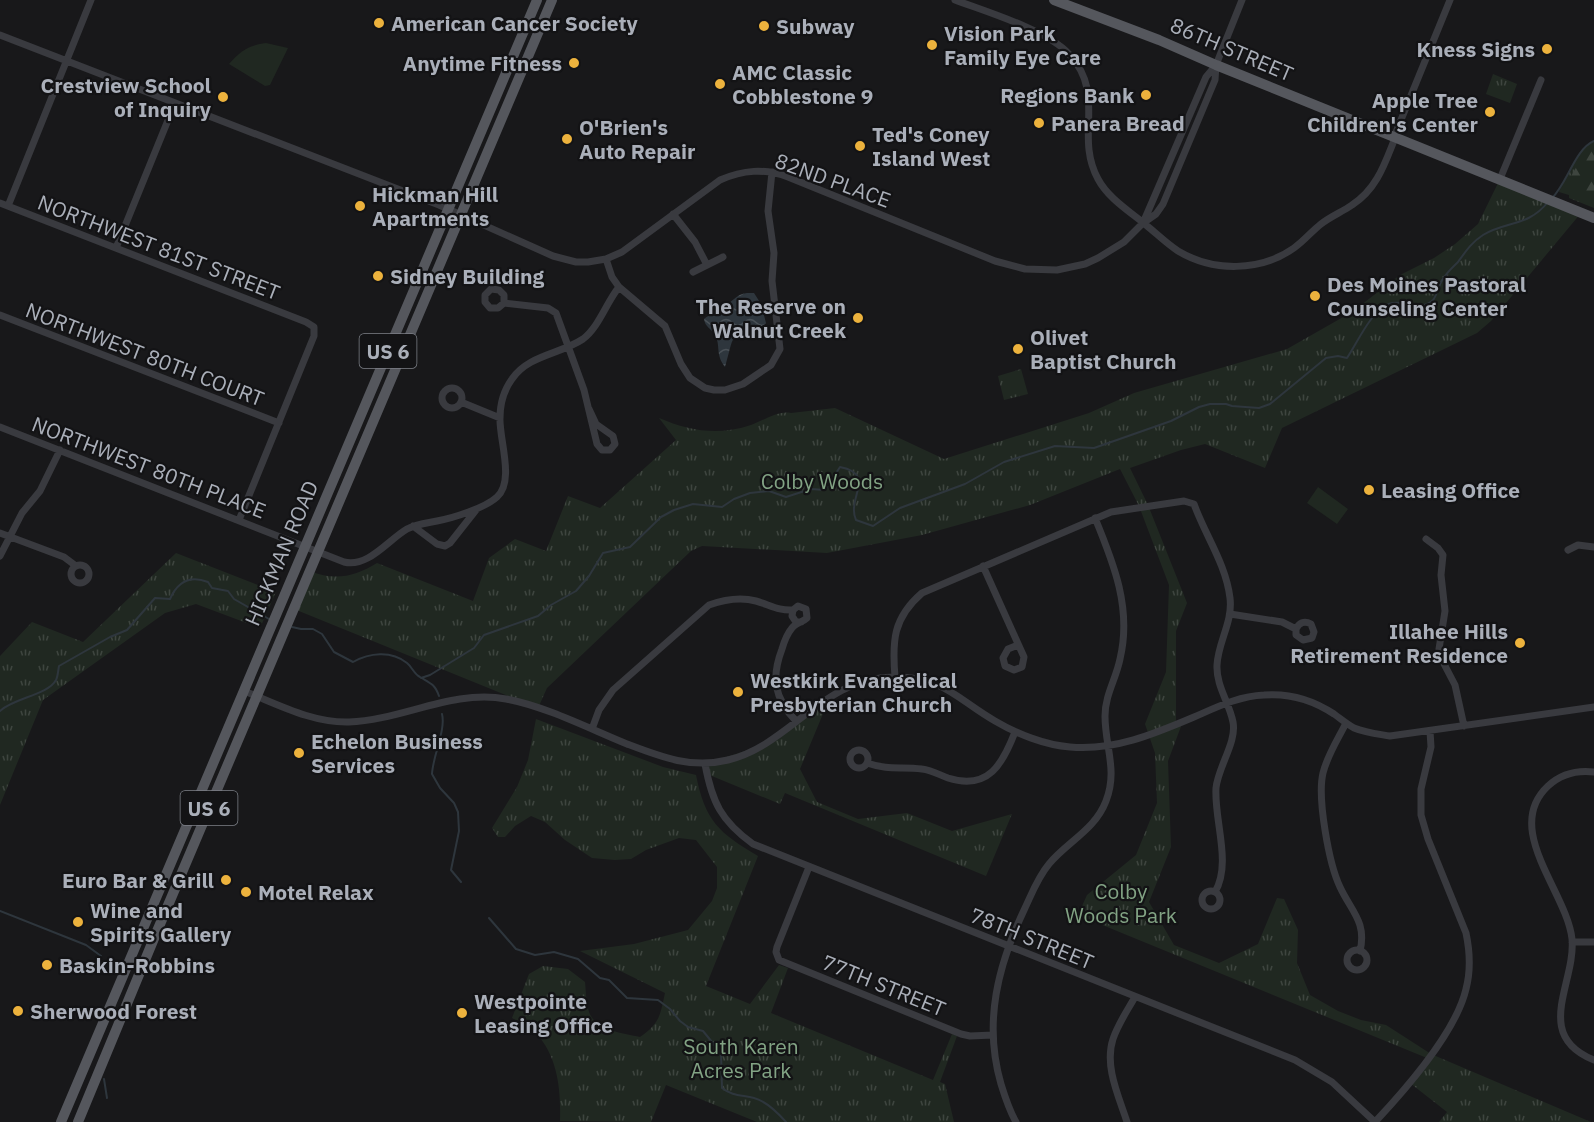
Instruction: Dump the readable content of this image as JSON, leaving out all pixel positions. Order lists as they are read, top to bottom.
{
  "streets": {
    "main road": ["86TH STREET", "US 6", "HICKMAN ROAD"],
    "street": [
      "82ND PLACE",
      "NORTHWEST 81ST STREET",
      "NORTHWEST 80TH COURT",
      "NORTHWEST 80TH PLACE",
      "78TH STREET",
      "77TH STREET"
    ]
  },
  "crossings": [
    ["NORTHWEST 81ST STREET", "NORTHWEST 80TH COURT"],
    ["NORTHWEST 80TH PLACE", "HICKMAN ROAD"],
    ["78TH STREET", "77TH STREET"]
  ],
  "parks": ["Colby Woods", "Colby Woods Park", "South Karen Acres Park"],
  "places": [
    "American Cancer Society",
    "Subway",
    "Vision Park Family Eye Care",
    "Kness Signs",
    "Anytime Fitness",
    "AMC Classic Cobblestone 9",
    "Regions Bank",
    "Crestview School of Inquiry",
    "Apple Tree Children's Center",
    "Panera Bread",
    "O'Brien's Auto Repair",
    "Ted's Coney Island West",
    "Hickman Hill Apartments",
    "Sidney Building",
    "Des Moines Pastoral Counseling Center",
    "The Reserve on Walnut Creek",
    "Olivet Baptist Church",
    "Leasing Office",
    "Illahee Hills Retirement Residence",
    "Westkirk Evangelical Presbyterian Church",
    "Echelon Business Services",
    "Euro Bar & Grill",
    "Motel Relax",
    "Wine and Spirits Gallery",
    "Baskin-Robbins",
    "Sherwood Forest",
    "Westpointe Leasing Office"
  ]
}
